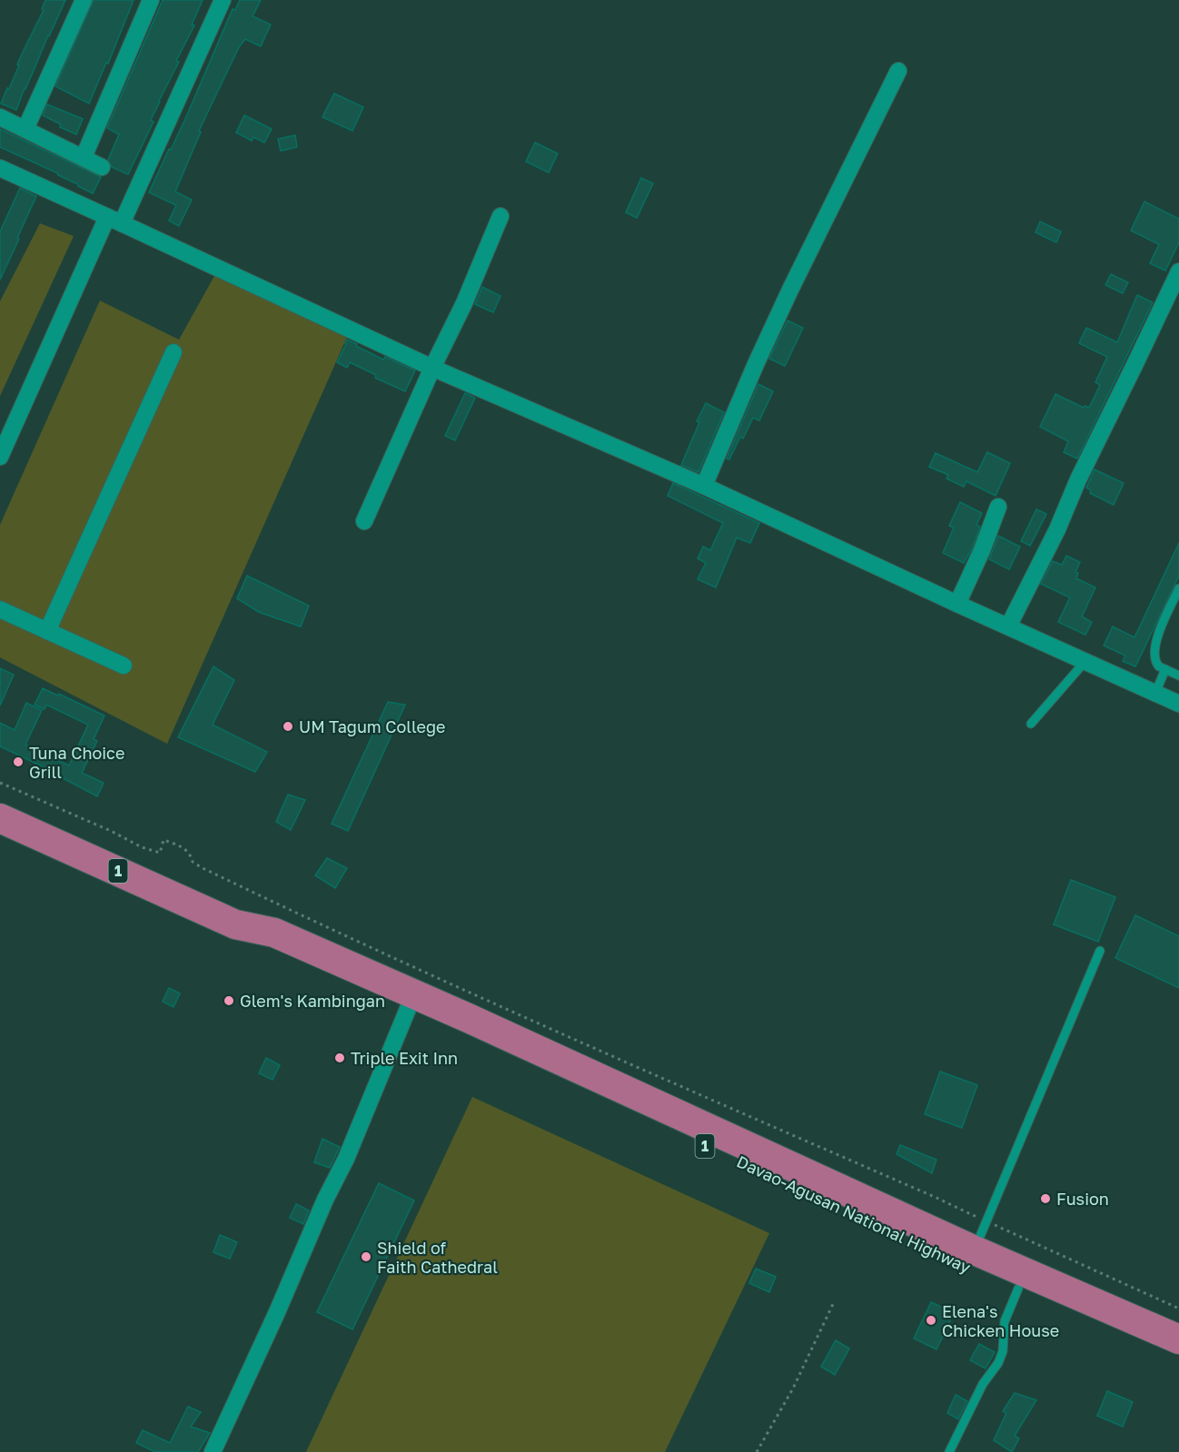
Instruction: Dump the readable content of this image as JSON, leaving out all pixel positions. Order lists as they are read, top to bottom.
{
  "streets": {
    "highway": ["1", "Davao-Agusan National Highway"]
  },
  "places": [
    "UM Tagum College",
    "Tuna Choice Grill",
    "Glem's Kambingan",
    "Triple Exit Inn",
    "Fusion",
    "Shield of Faith Cathedral",
    "Elena's Chicken House"
  ]
}
